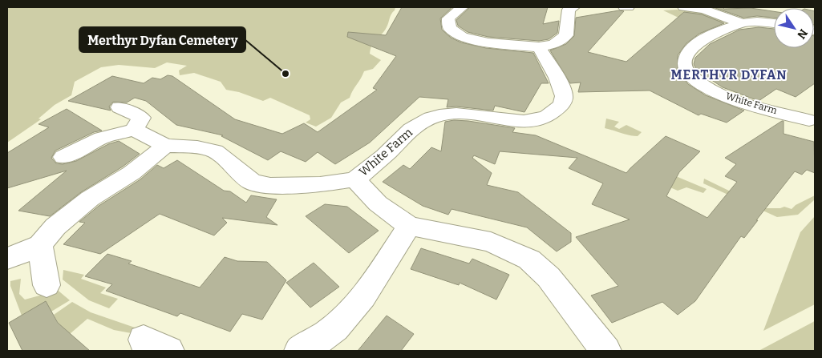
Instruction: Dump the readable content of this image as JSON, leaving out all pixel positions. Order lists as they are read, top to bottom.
{
  "streets": {
    "street": ["White Farm"]
  },
  "districts": ["MERTHYR DYFAN"],
  "places": ["Merthyr Dyfan Cemetery"],
  "north": "bottom right"
}
